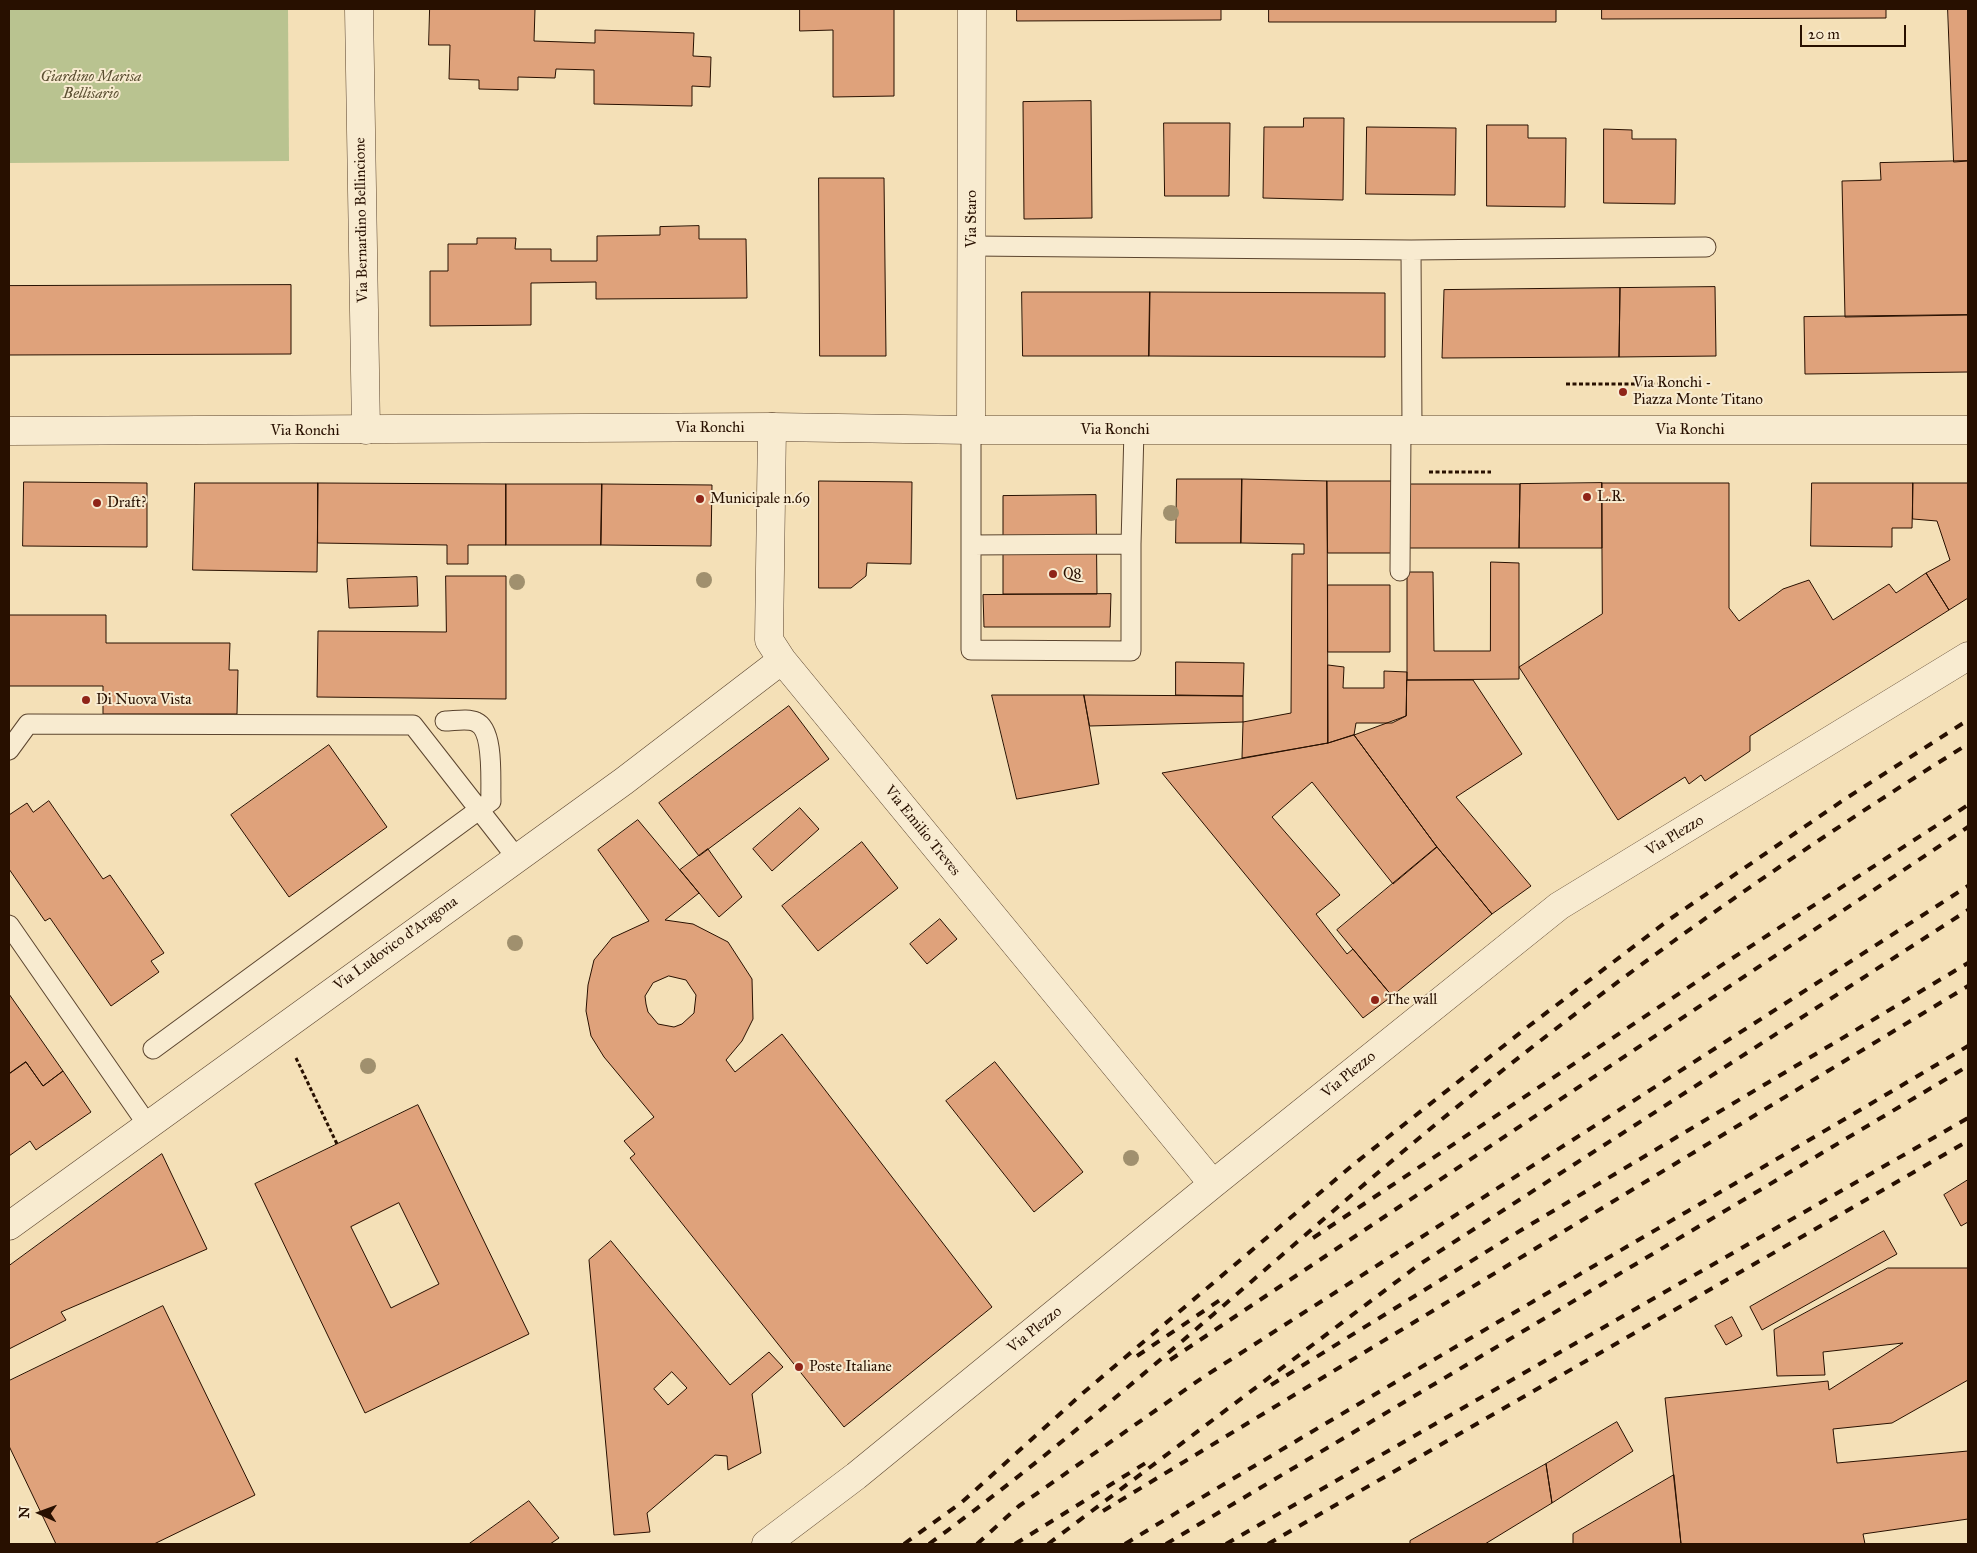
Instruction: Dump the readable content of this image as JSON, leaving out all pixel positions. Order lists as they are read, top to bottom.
{
  "streets": {
    "street": [
      "Via Staro",
      "Via Bernardino Bellincione",
      "Via Ronchi",
      "Via Emilio Treves",
      "Via Plezzo",
      "Via Ludovico d'Aragona"
    ]
  },
  "crossings": [
    ["Via Staro", "Via Ronchi"],
    ["Via Bernardino Bellincione", "Via Ronchi"],
    ["Via Ronchi", "Via Emilio Treves"],
    ["Via Emilio Treves", "Via Plezzo"],
    ["Via Emilio Treves", "Via Ludovico d'Aragona"]
  ],
  "parks": ["Giardino Marisa Bellisario"],
  "places": [
    "Via Ronchi - Piazza Monte Titano",
    "L.R.",
    "Municipale n.69",
    "Draft?",
    "Q8",
    "Di Nuova Vista",
    "The wall",
    "Poste Italiane"
  ],
  "scale_bar": "20 m",
  "north": "left"
}
